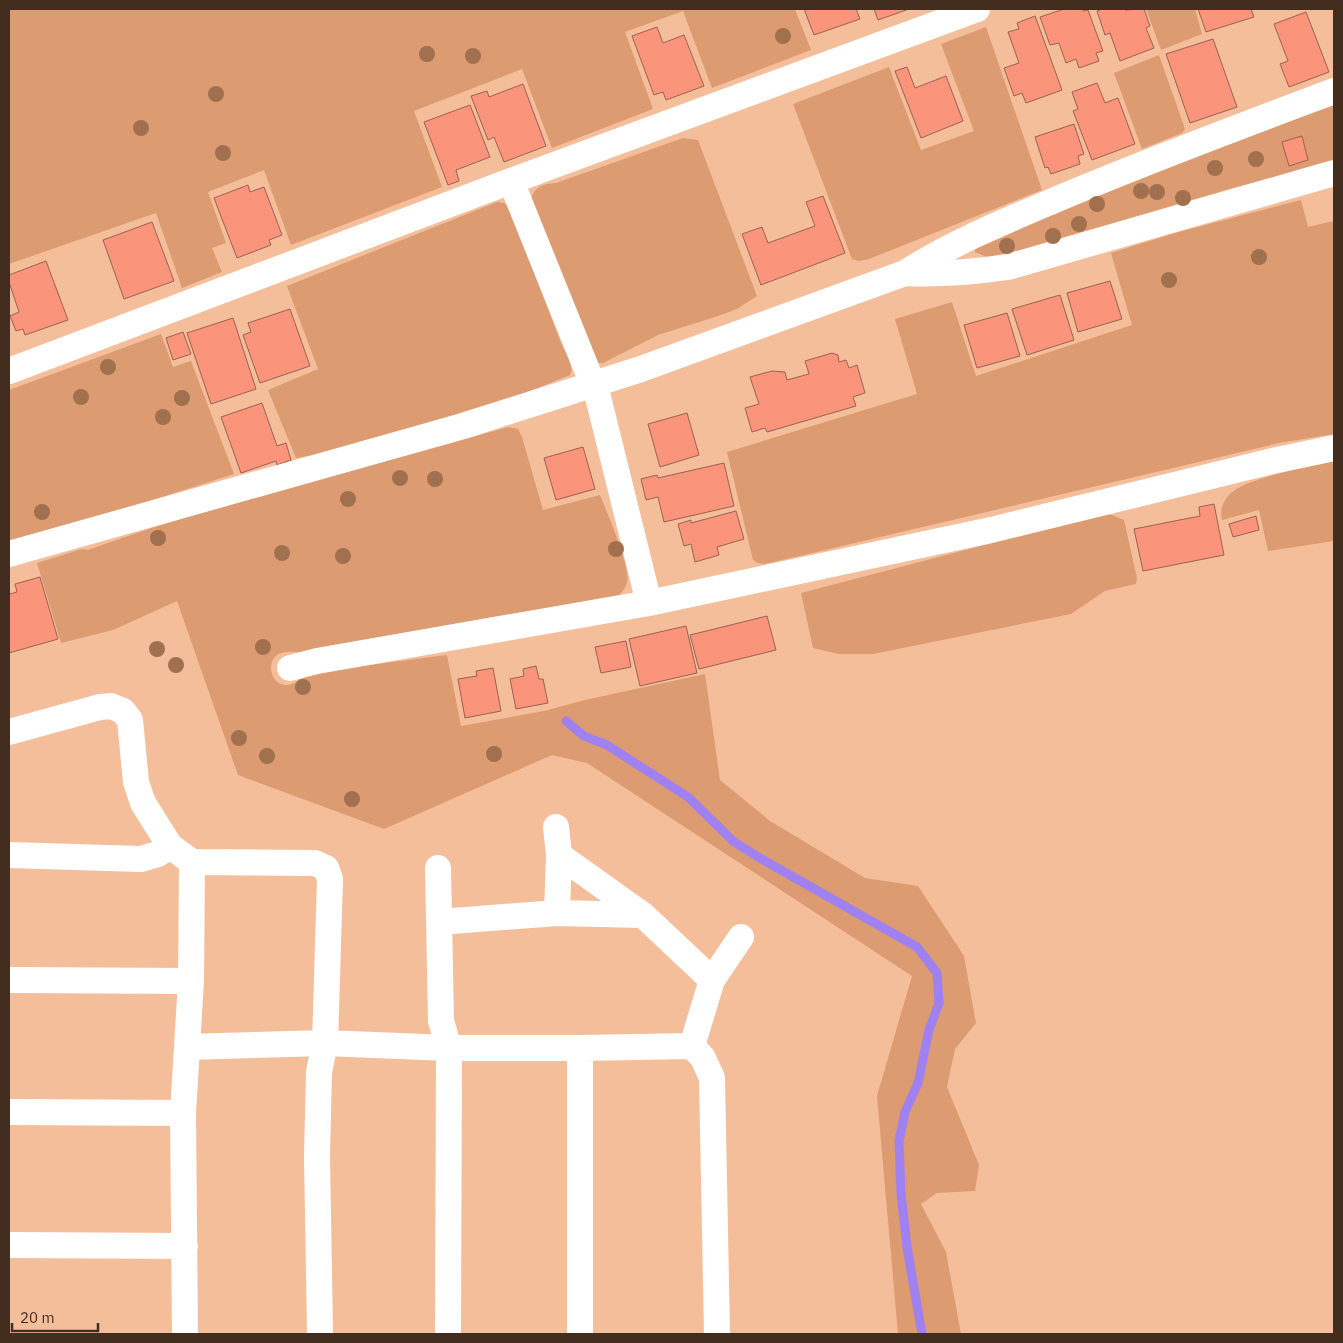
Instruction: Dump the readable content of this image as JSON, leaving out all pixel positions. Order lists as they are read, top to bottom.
{
  "scale_bar": "20 m"
}
